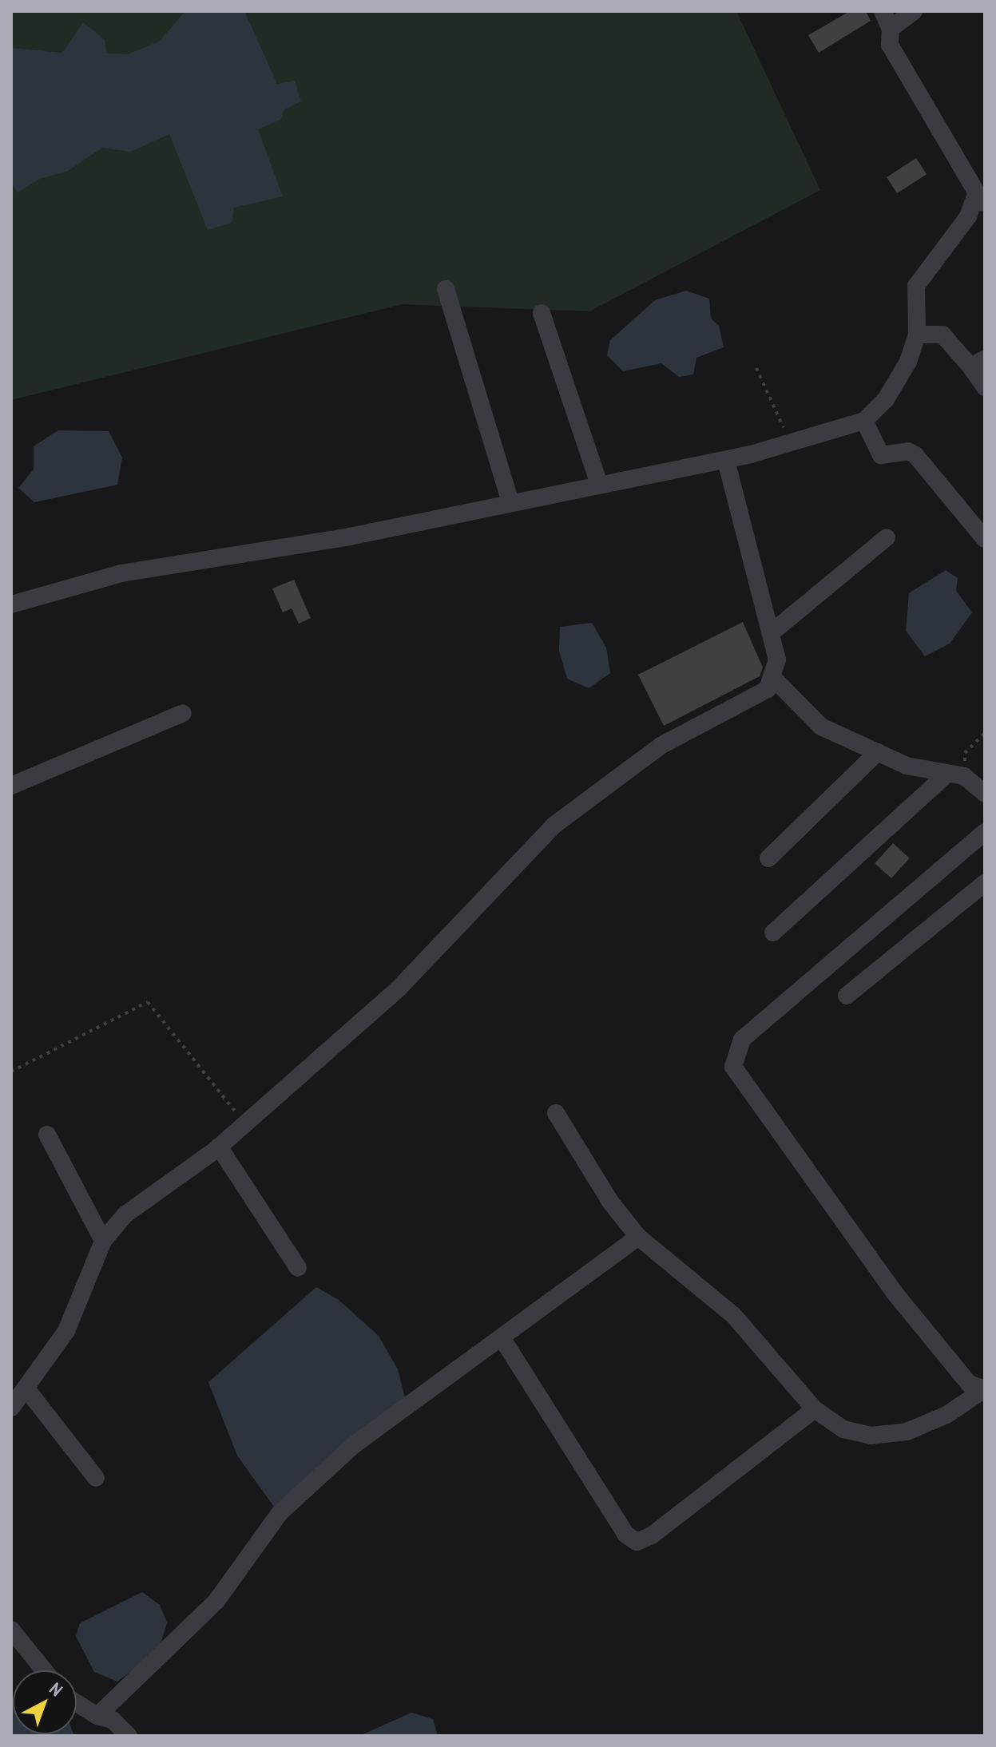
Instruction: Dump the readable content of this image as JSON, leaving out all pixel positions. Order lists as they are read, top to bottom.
{
  "north": "top right"
}
